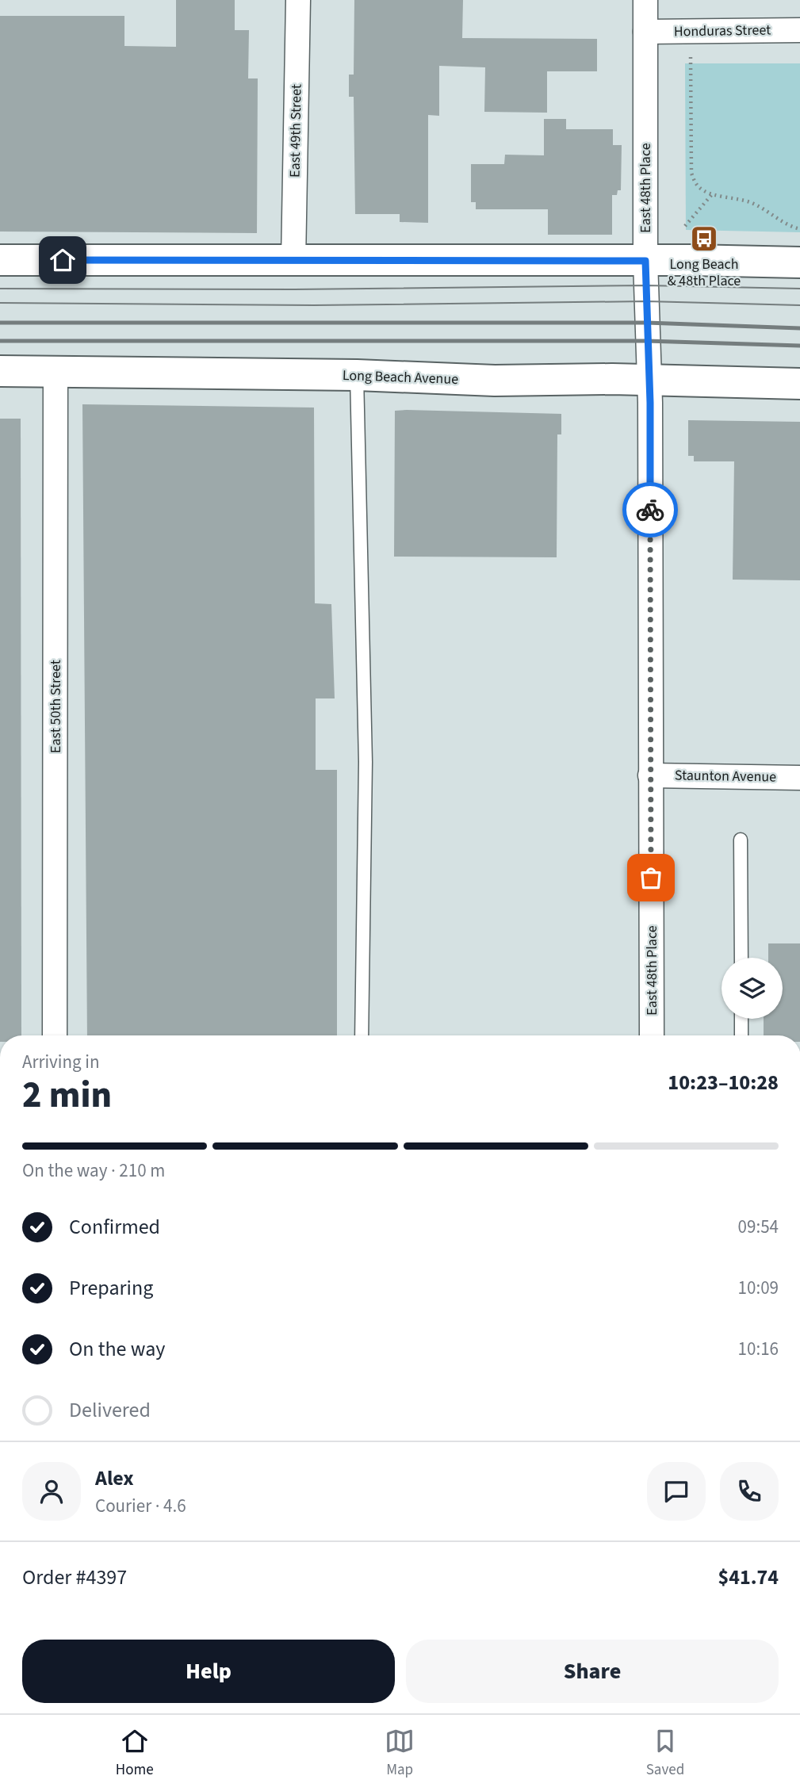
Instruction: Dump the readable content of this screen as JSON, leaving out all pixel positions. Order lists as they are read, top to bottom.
{
  "streets": {
    "street": [
      "Honduras Street",
      "East 49th Street",
      "East 48th Place",
      "Long Beach Avenue",
      "East 50th Street",
      "Staunton Avenue"
    ]
  },
  "crossings": [
    ["Honduras Street", "East 48th Place"],
    ["East 48th Place", "Long Beach Avenue"],
    ["East 48th Place", "Staunton Avenue"],
    ["Long Beach Avenue", "East 50th Street"]
  ],
  "places": {
    "bus stop": ["Long Beach & 48th Place"]
  },
  "page": {
    "heading": ["2 min", "Arriving in", "10:23–10:28"],
    "panel": [
      "Alex",
      "Courier · 4.6",
      "Order #4397",
      "$41.74"
    ],
    "bar": "On the way · 210 m",
    "list": [
      ["Confirmed", "09:54"],
      ["Preparing", "10:09"],
      ["On the way", "10:16"],
      "Delivered"
    ],
    "buttons": ["Help", "Share"],
    "tabs": ["Home", "Map", "Saved"]
  }
}
